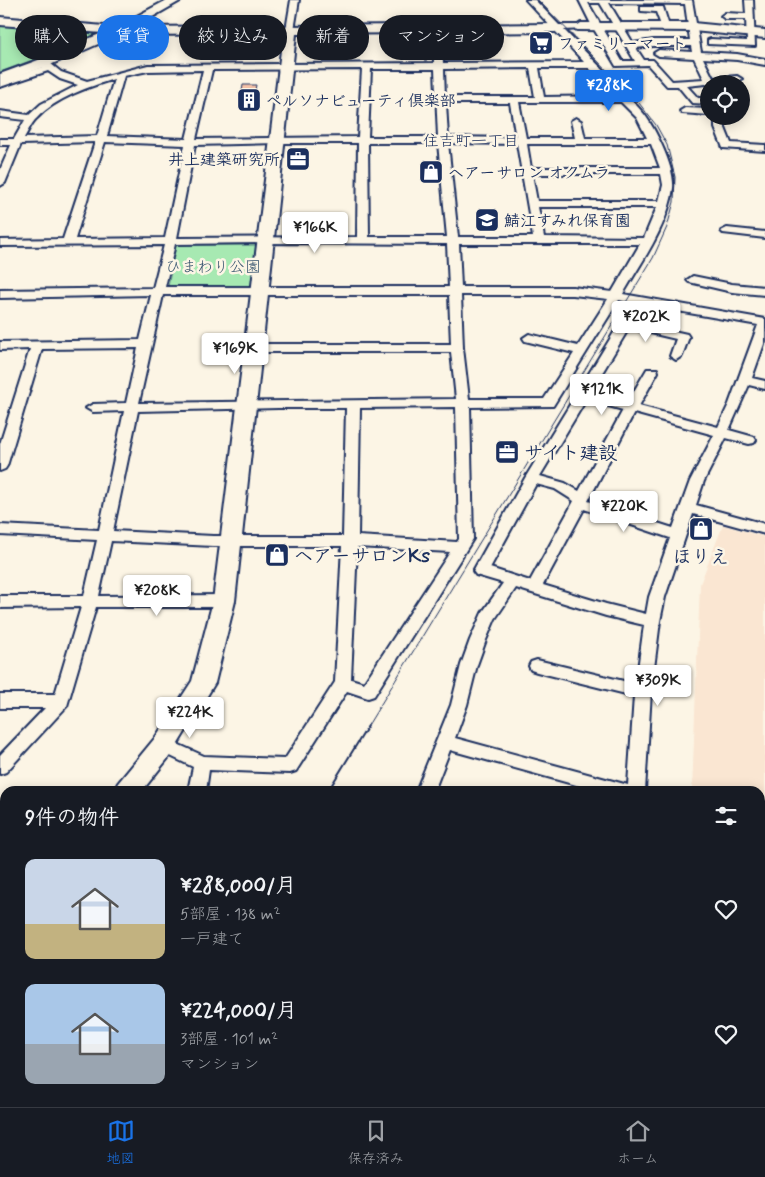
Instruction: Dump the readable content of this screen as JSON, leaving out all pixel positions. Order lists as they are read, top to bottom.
{
  "districts": ["住吉町一丁目"],
  "parks": ["ひまわり公園"],
  "places": {
    "supermarket": ["ファミリーマート"],
    "building": ["ペルソナビューティ倶楽部"],
    "office": ["井上建築研究所", "サイト建設"],
    "shop": ["ヘアーサロン オクムラ", "ほりえ", "ヘアーサロンKs"],
    "school or university": ["鯖江すみれ保育園"]
  },
  "page": {
    "chip": [
      "購入",
      "賃貸",
      "絞り込み",
      "新着",
      "マンション"
    ],
    "price": [
      "¥288K",
      "¥166K",
      "¥202K",
      "¥169K",
      "¥121K",
      "¥220K",
      "¥208K",
      "¥309K",
      "¥224K"
    ],
    "heading": "9件の物件",
    "list": [
      {
        "name": "¥288,000/月",
        "note": "5部屋 · 138 m² · 一戸建て"
      },
      {
        "name": "¥224,000/月",
        "note": "3部屋 · 101 m² · マンション"
      }
    ],
    "tabs": ["地図", "保存済み", "ホーム"]
  }
}
